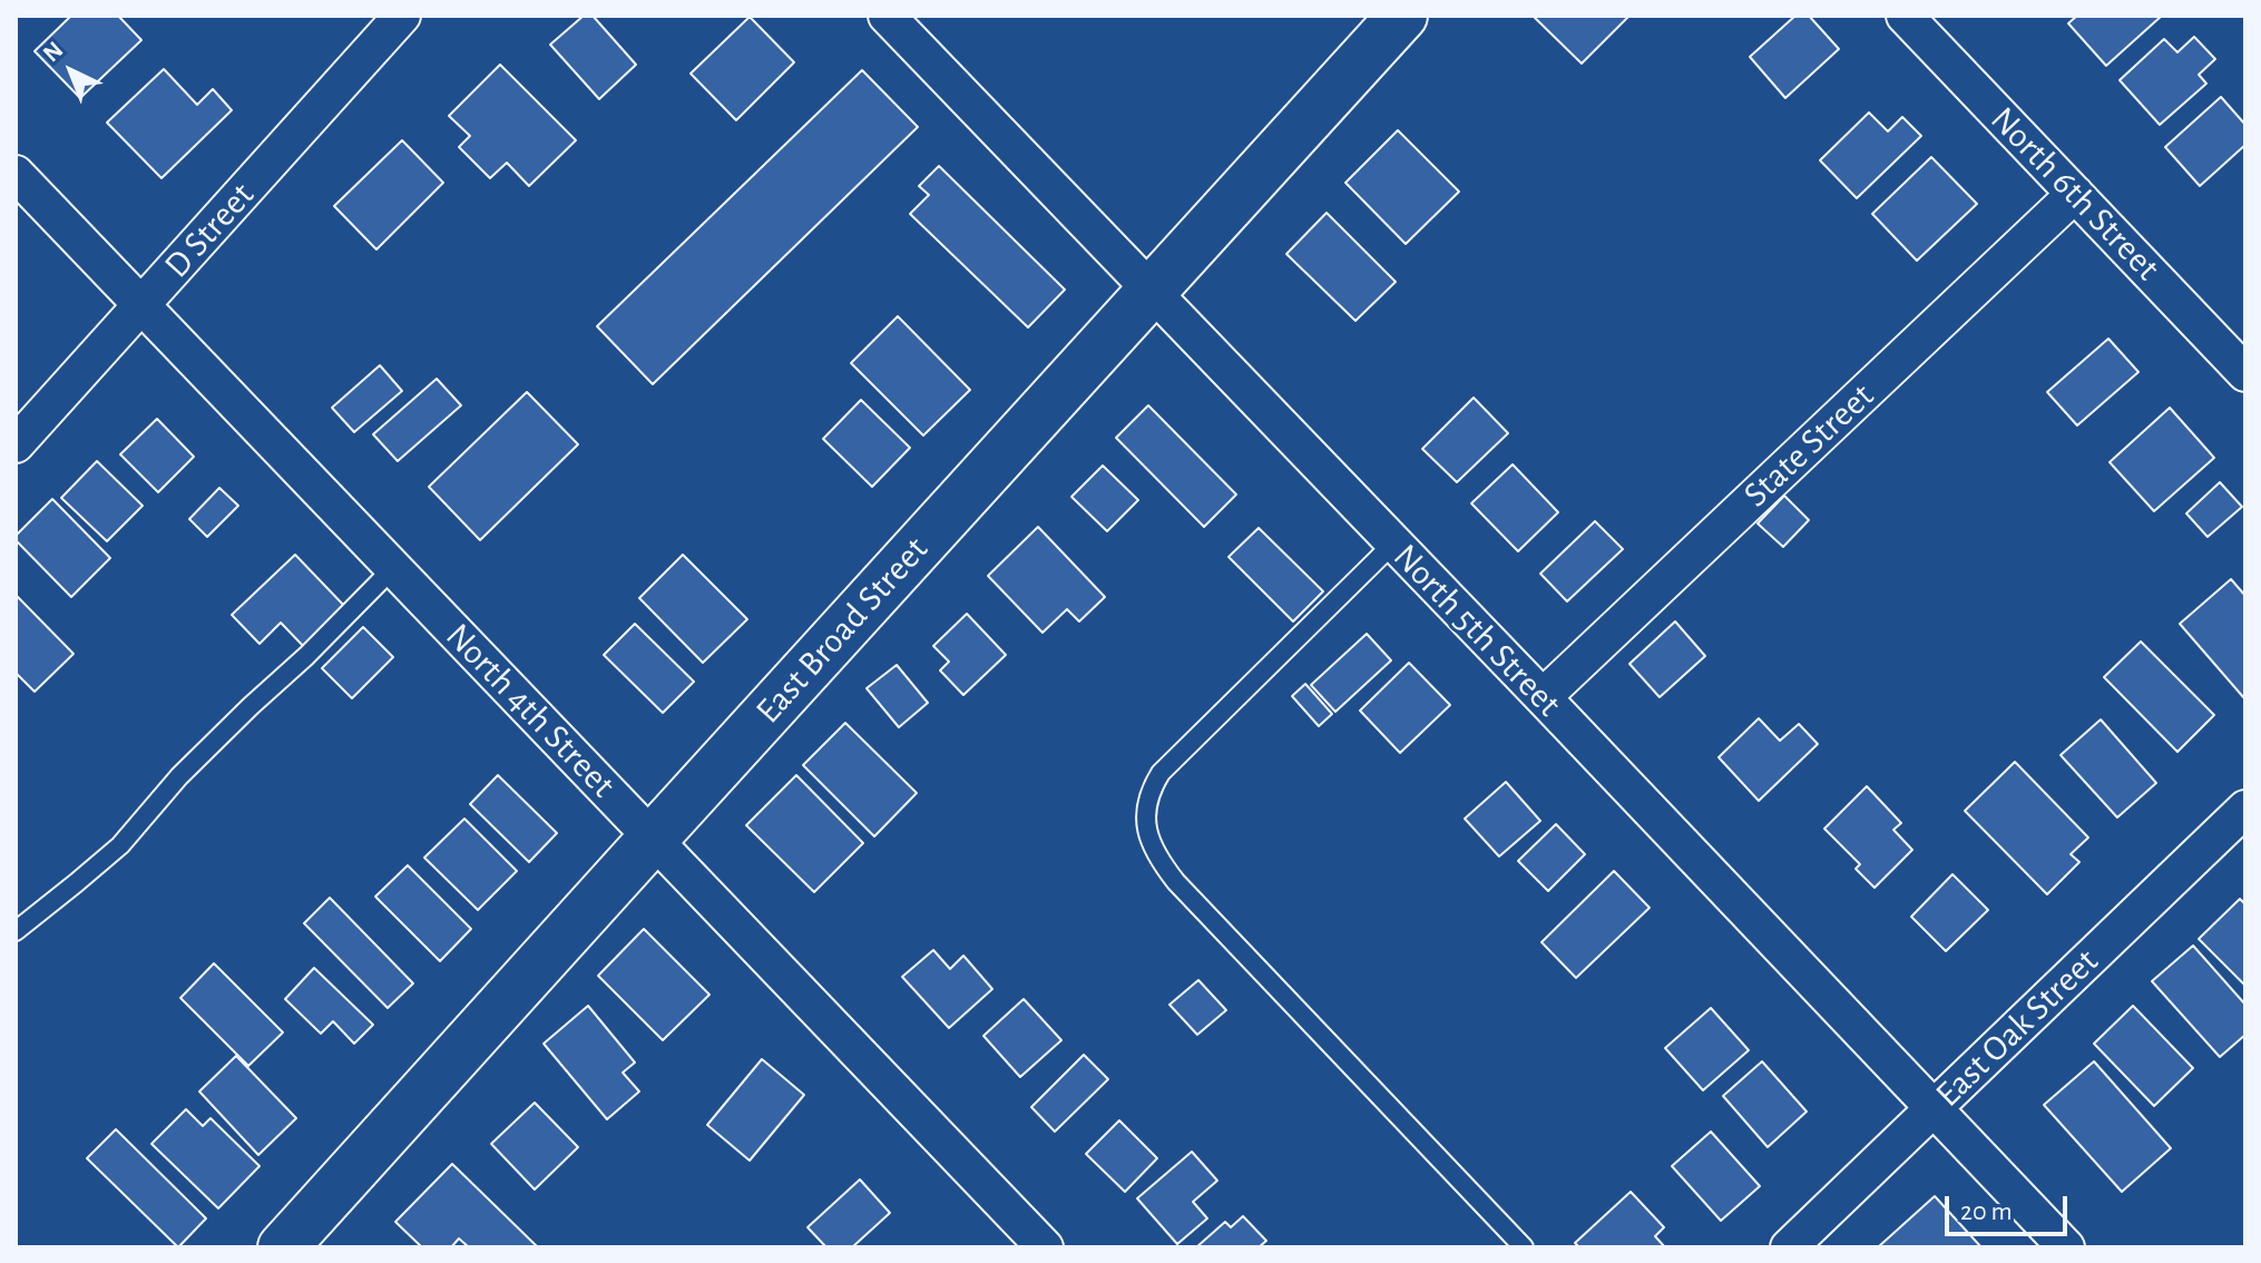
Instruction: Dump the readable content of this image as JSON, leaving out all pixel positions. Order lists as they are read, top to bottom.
{
  "streets": {
    "main road": ["East Broad Street"],
    "street": [
      "North 6th Street",
      "D Street",
      "State Street",
      "North 5th Street",
      "North 4th Street",
      "East Oak Street"
    ]
  },
  "crossings": [
    ["North 6th Street", "State Street"],
    ["D Street", "North 4th Street"],
    ["State Street", "North 5th Street"],
    ["East Broad Street", "North 5th Street"],
    ["East Broad Street", "North 4th Street"],
    ["North 5th Street", "East Oak Street"]
  ],
  "scale_bar": "20 m",
  "north": "top left"
}
